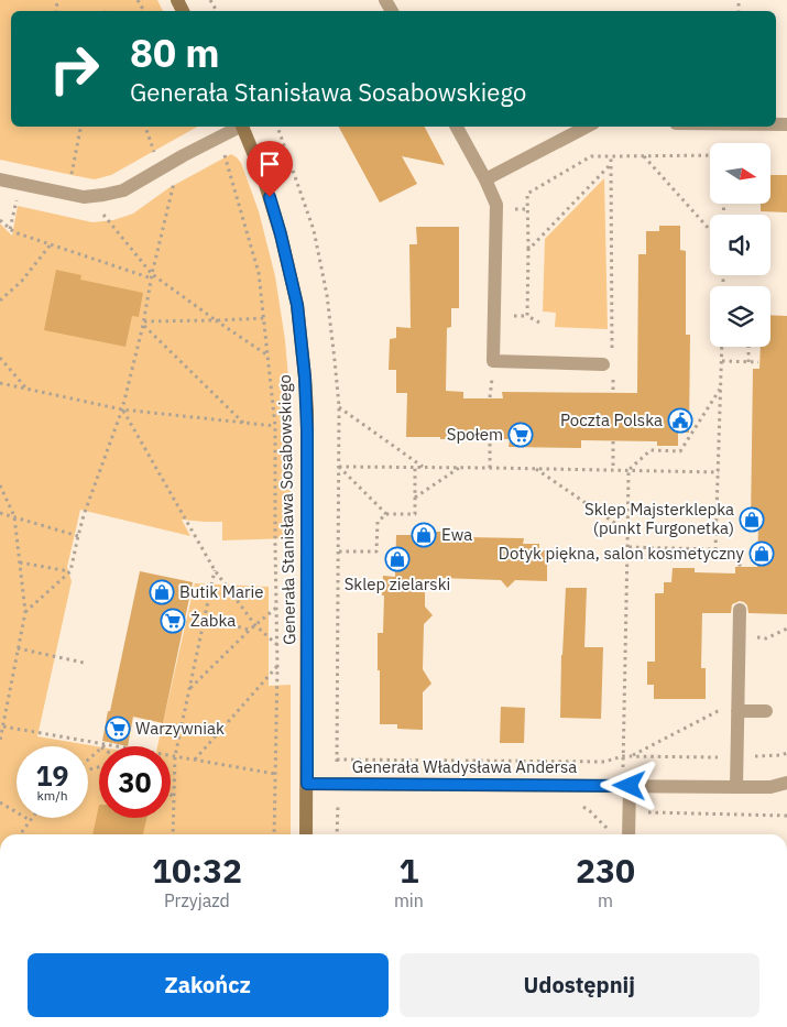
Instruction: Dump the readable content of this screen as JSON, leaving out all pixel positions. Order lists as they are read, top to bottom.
{
  "streets": {
    "street": ["Generała Stanisława Sosabowskiego", "Generała Władysława Andersa"]
  },
  "crossings": [
    ["Generała Stanisława Sosabowskiego", "Generała Władysława Andersa"]
  ],
  "places": {
    "public building": ["Poczta Polska"],
    "supermarket": ["Społem", "Żabka", "Warzywniak"],
    "shop": [
      "Sklep Majsterklepka (punkt Furgonetka)",
      "Ewa",
      "Dotyk piękna, salon kosmetyczny",
      "Sklep zielarski",
      "Butik Marie"
    ]
  },
  "north": "right",
  "page": {
    "turn": ["80 m", "Generała Stanisława Sosabowskiego"],
    "speed": "19 km/h",
    "limit": "30",
    "eta": [
      "10:32",
      "Przyjazd",
      "1",
      "min",
      "230",
      "m"
    ],
    "buttons": ["Zakończ", "Udostępnij"]
  }
}
